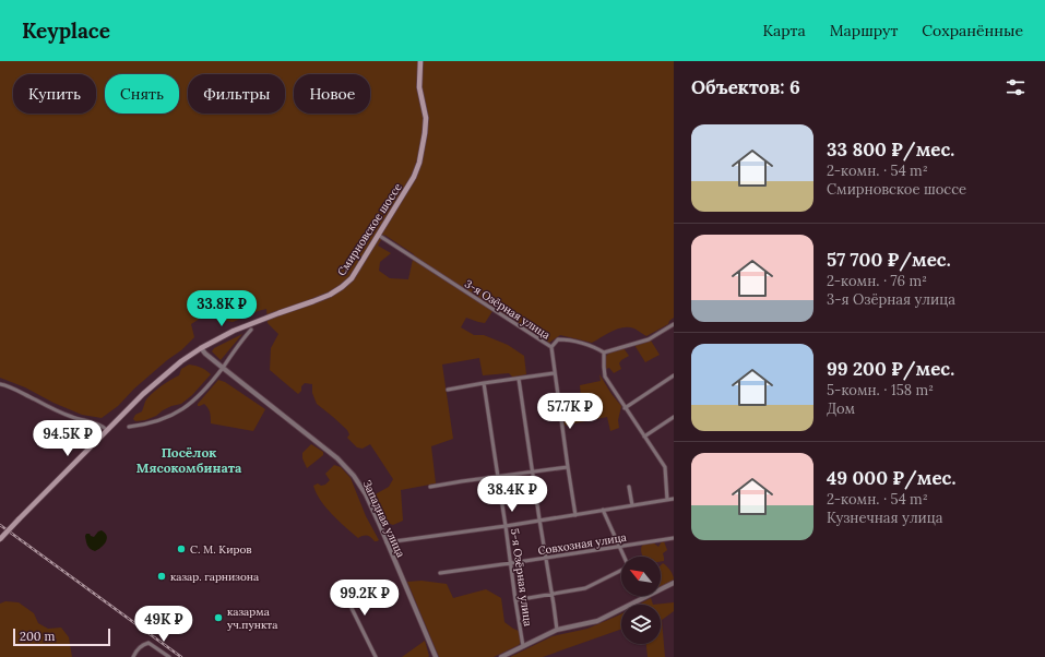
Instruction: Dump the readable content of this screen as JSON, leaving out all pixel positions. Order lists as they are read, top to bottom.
{
  "streets": {
    "main road": ["Смирновское шоссе"],
    "street": [
      "3-я Озёрная улица",
      "Западная улица",
      "Совхозная улица",
      "5-я Озёрная улица"
    ]
  },
  "crossings": [
    ["Смирновское шоссе", "3-я Озёрная улица"],
    ["Смирновское шоссе", "Западная улица"],
    ["Совхозная улица", "5-я Озёрная улица"]
  ],
  "districts": ["Посёлок Мясокомбината"],
  "places": ["С. М. Киров", "казар. гарнизона", "казарма уч.пункта"],
  "scale_bar": "200 m",
  "north": "top left",
  "page": {
    "header": "Keyplace",
    "nav": ["Карта", "Маршрут", "Сохранённые"],
    "heading": "Объектов: 6",
    "chip": [
      "Купить",
      "Снять",
      "Фильтры",
      "Новое"
    ],
    "list": [
      {
        "name": "33 800 ₽/мес.",
        "note": "2-комн. · 54 m² · Смирновское шоссе"
      },
      {
        "name": "57 700 ₽/мес.",
        "note": "2-комн. · 76 m² · 3-я Озёрная улица"
      },
      {
        "name": "99 200 ₽/мес.",
        "note": "5-комн. · 158 m² · Дом"
      },
      {
        "name": "49 000 ₽/мес.",
        "note": "2-комн. · 54 m² · Кузнечная улица"
      }
    ],
    "price": [
      "33.8K ₽",
      "57.7K ₽",
      "94.5K ₽",
      "38.4K ₽",
      "99.2K ₽",
      "49K ₽"
    ],
    "scale": "200 m"
  }
}
